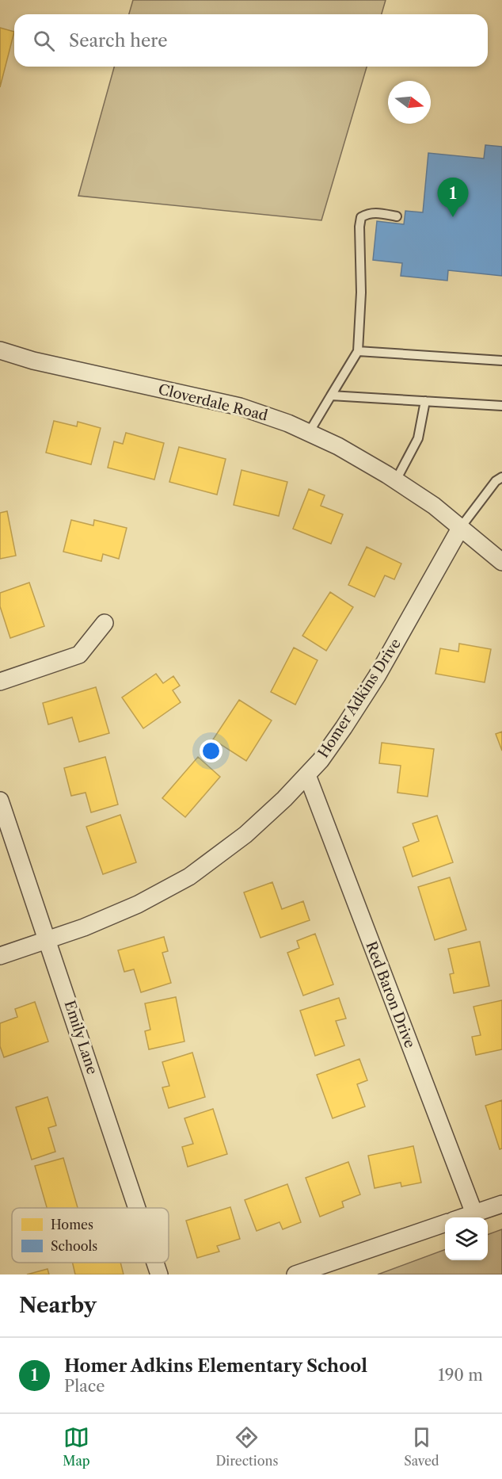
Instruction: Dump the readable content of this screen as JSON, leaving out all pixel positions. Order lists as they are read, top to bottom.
{
  "streets": {
    "street": [
      "Cloverdale Road",
      "Homer Adkins Drive",
      "Red Baron Drive",
      "Emily Lane"
    ]
  },
  "crossings": [
    ["Cloverdale Road", "Homer Adkins Drive"],
    ["Homer Adkins Drive", "Red Baron Drive"],
    ["Homer Adkins Drive", "Emily Lane"]
  ],
  "legend": ["Homes", "Schools"],
  "north": "right",
  "page": {
    "search": "Search here",
    "pins": "1",
    "heading": "Nearby",
    "list": [
      {
        "mark": "1",
        "name": "Homer Adkins Elementary School",
        "note": "Place",
        "value": "190 m"
      }
    ],
    "nav": ["Map", "Directions", "Saved"]
  }
}
